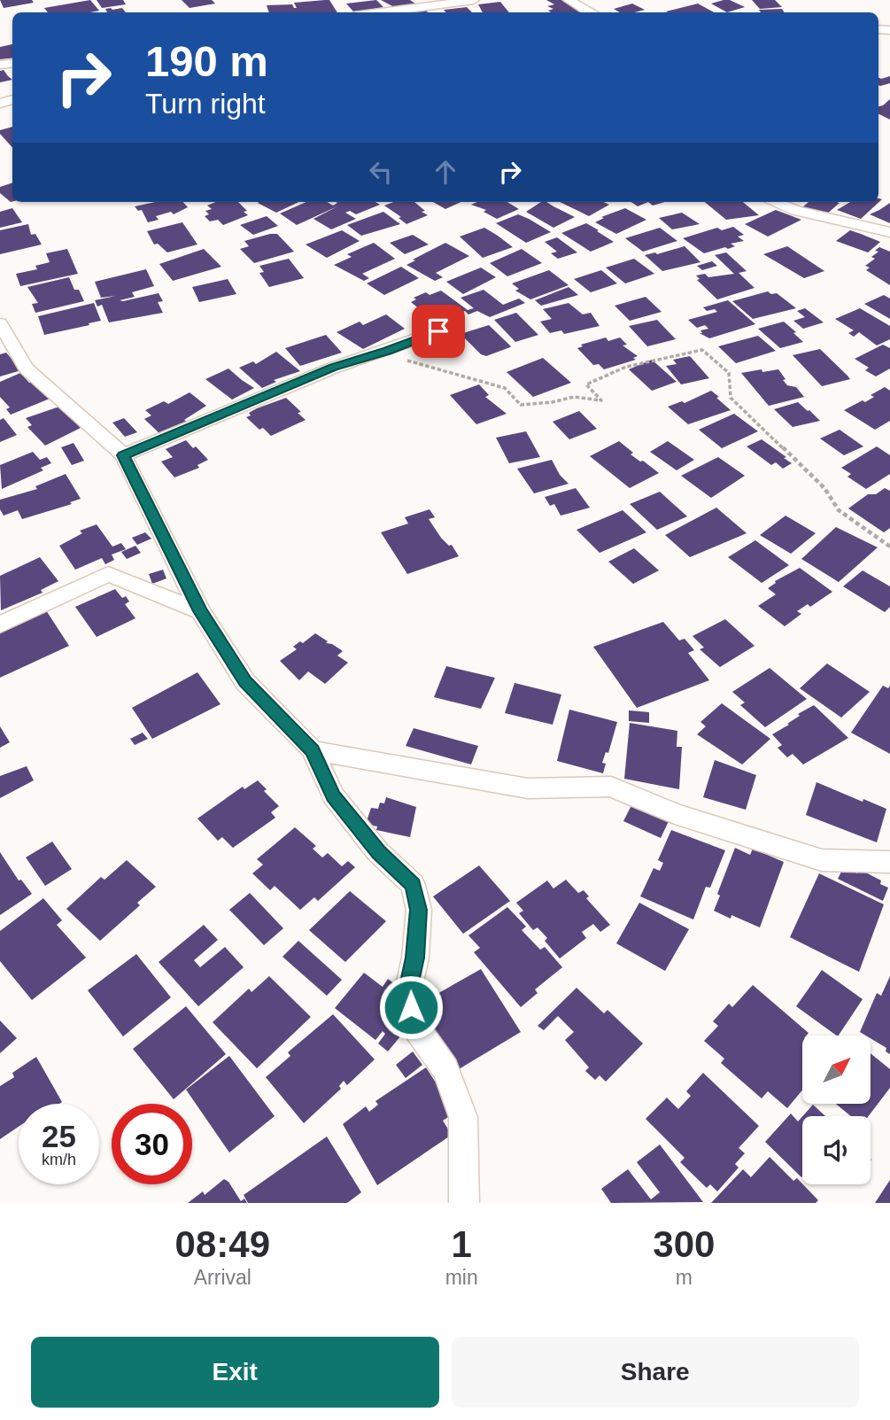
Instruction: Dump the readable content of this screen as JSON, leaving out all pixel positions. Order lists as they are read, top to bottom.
{
  "north": "top right",
  "page": {
    "turn": ["190 m", "Turn right"],
    "speed": "25 km/h",
    "limit": "30",
    "eta": [
      "08:49",
      "Arrival",
      "1",
      "min",
      "300",
      "m"
    ],
    "buttons": ["Exit", "Share"]
  }
}
